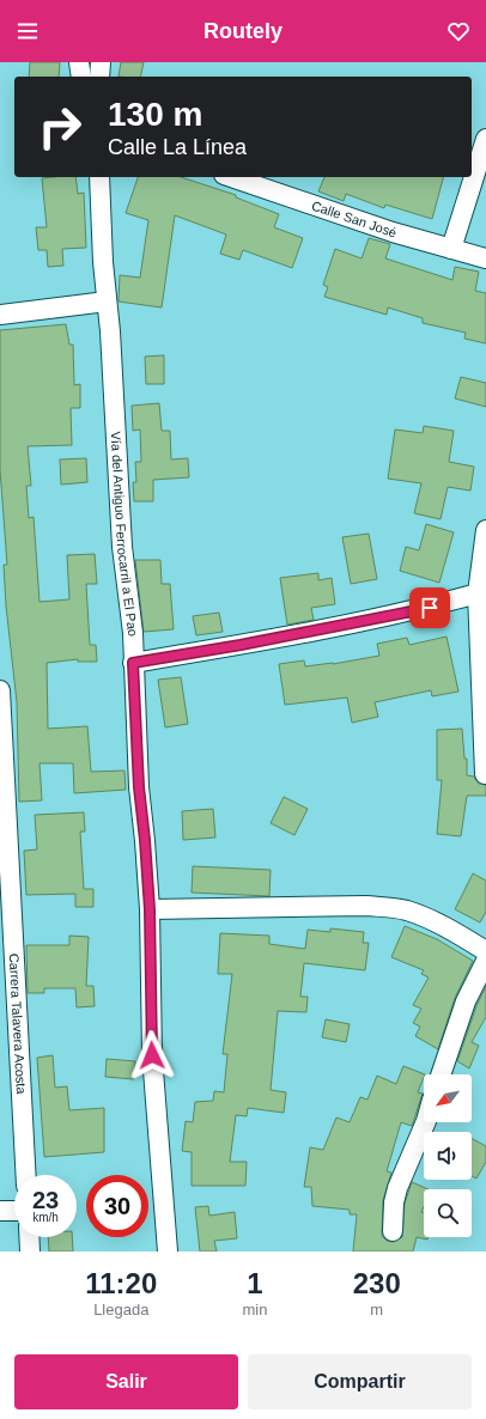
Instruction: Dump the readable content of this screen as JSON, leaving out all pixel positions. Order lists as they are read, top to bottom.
{
  "streets": {
    "street": ["Calle San José", "Vía del Antiguo Ferrocarril a El Pao", "Carrera Talavera Acosta"]
  },
  "north": "bottom left",
  "page": {
    "header": "Routely",
    "turn": ["130 m", "Calle La Línea"],
    "speed": "23 km/h",
    "limit": "30",
    "eta": [
      "11:20",
      "Llegada",
      "1",
      "min",
      "230",
      "m"
    ],
    "buttons": ["Salir", "Compartir"]
  }
}
